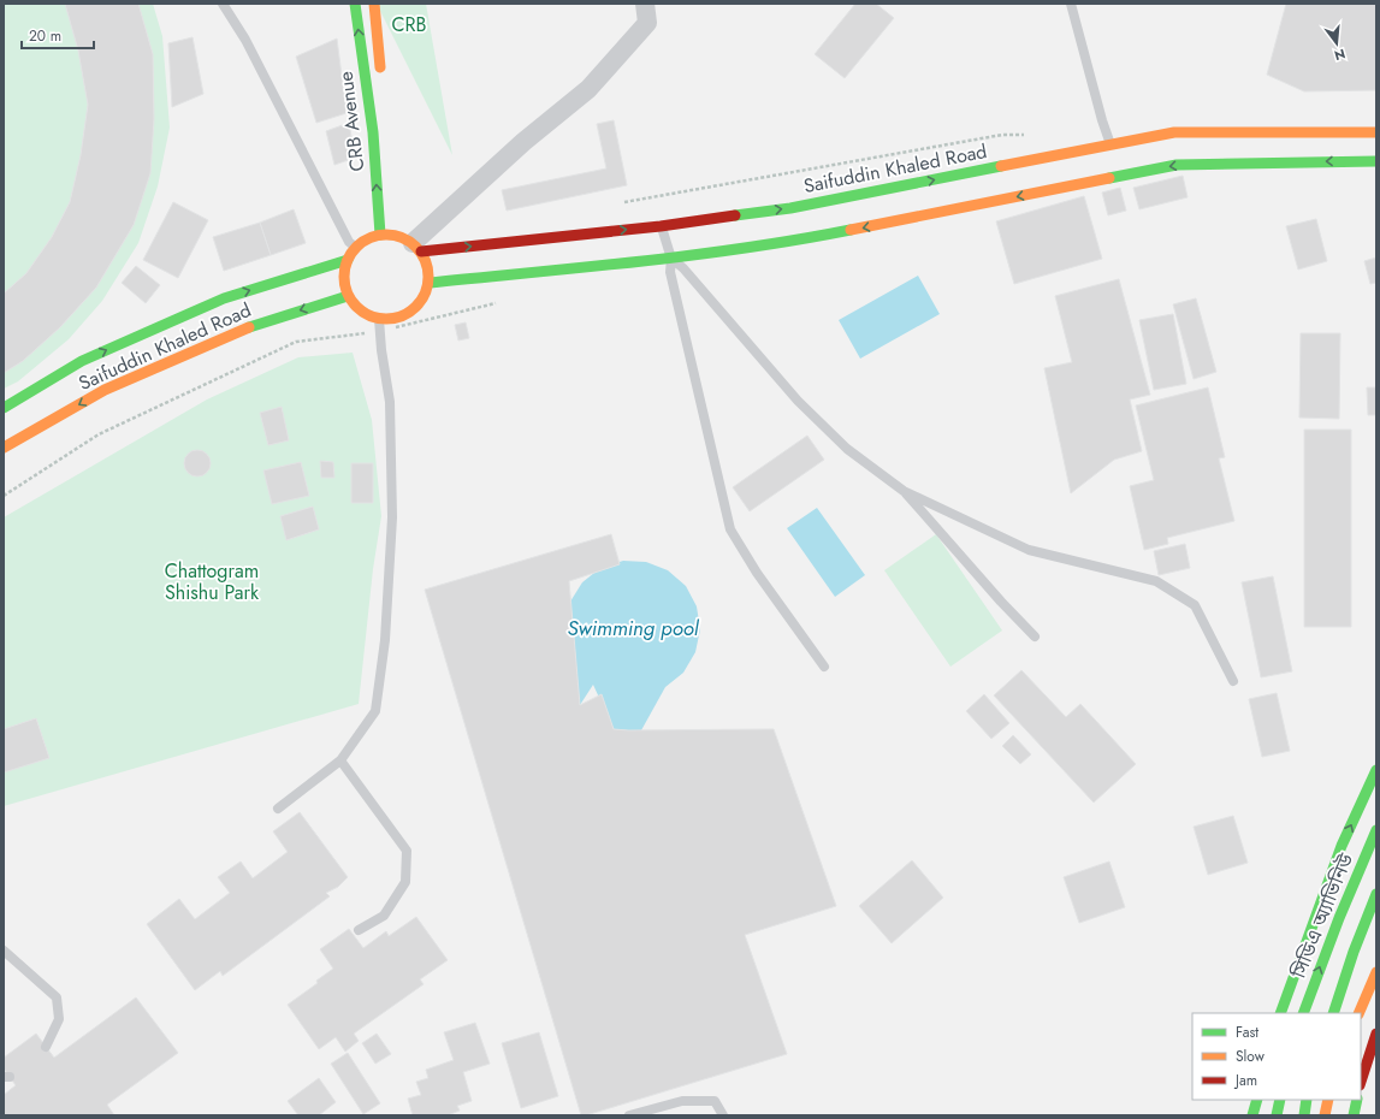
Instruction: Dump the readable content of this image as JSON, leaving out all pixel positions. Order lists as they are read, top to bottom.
{
  "streets": {
    "main road": ["CRB Avenue", "Saifuddin Khaled Road", "সিডিএ অ্যাভিনিউ"]
  },
  "crossings": [
    ["CRB Avenue", "Saifuddin Khaled Road"]
  ],
  "water": ["Swimming pool"],
  "parks": ["CRB", "Chattogram Shishu Park"],
  "legend": ["Fast", "Slow", "Jam"],
  "scale_bar": "20 m",
  "north": "bottom"
}
